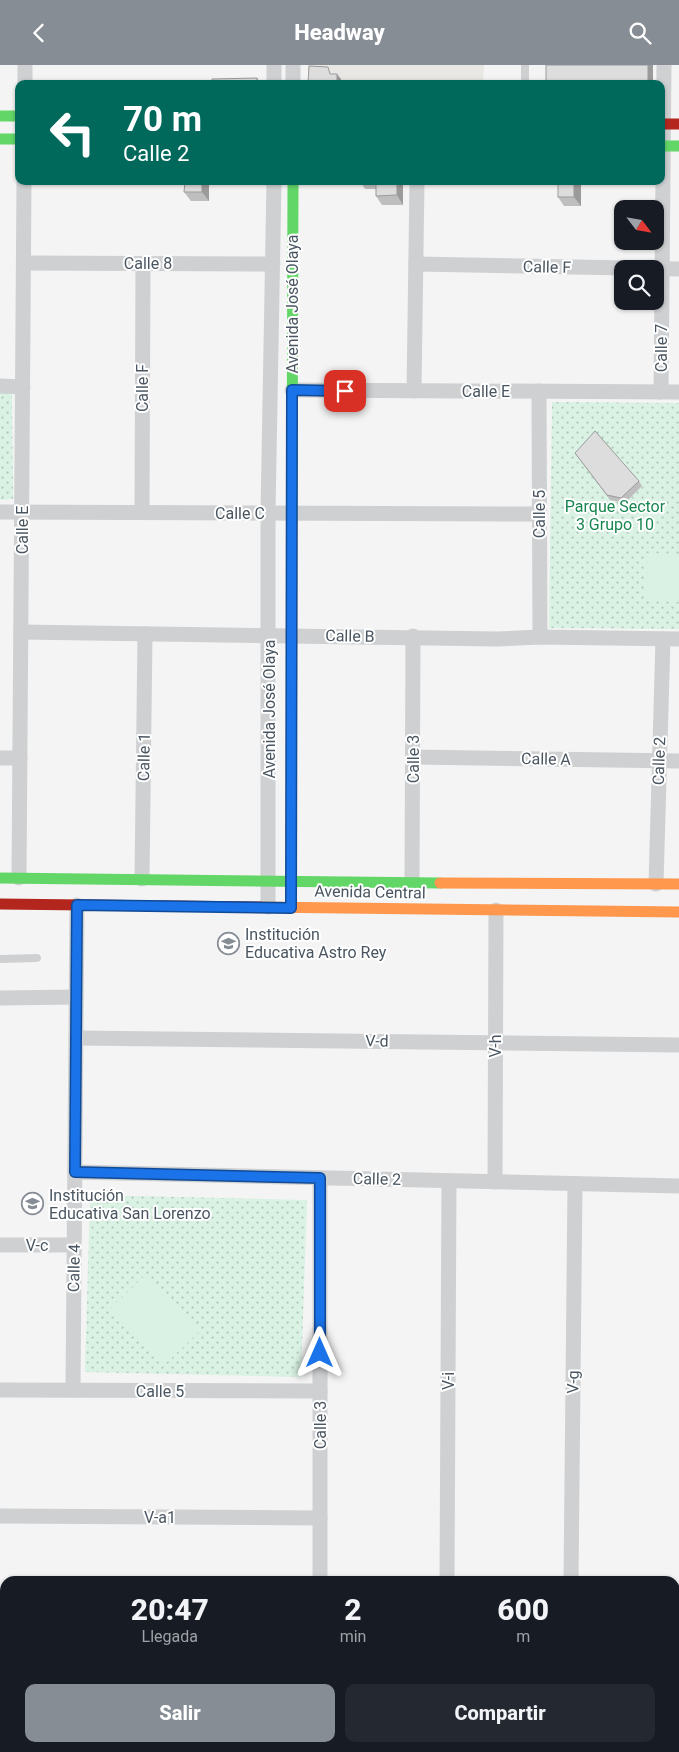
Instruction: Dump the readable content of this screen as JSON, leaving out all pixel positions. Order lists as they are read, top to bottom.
{
  "streets": {
    "street": [
      "Calle 8",
      "Calle F",
      "Avenida José Olaya",
      "Calle 7",
      "Calle E",
      "Calle C",
      "Calle 5",
      "Calle B",
      "Calle 1",
      "Calle 3",
      "Calle A",
      "Calle 2",
      "Avenida Central",
      "V-d",
      "V-h",
      "V-c",
      "Calle 4",
      "V-i",
      "V-g",
      "V-a1"
    ]
  },
  "crossings": [
    ["Calle 8", "Calle F"],
    ["Calle 8", "Avenida José Olaya"],
    ["Calle 8", "Calle E"],
    ["Calle F", "Calle C"],
    ["Avenida José Olaya", "Calle E"],
    ["Avenida José Olaya", "Calle C"],
    ["Avenida José Olaya", "Calle B"],
    ["Avenida José Olaya", "Avenida Central"],
    ["Calle 7", "Calle E"],
    ["Calle E", "Calle C"],
    ["Calle E", "Calle 5"],
    ["Calle E", "Calle B"],
    ["Calle E", "Avenida Central"],
    ["Calle C", "Calle 5"],
    ["Calle 5", "Calle B"],
    ["Calle 5", "Calle 3"],
    ["Calle 5", "Calle 4"],
    ["Calle B", "Calle 1"],
    ["Calle B", "Calle 3"],
    ["Calle B", "Calle 2"],
    ["Calle 1", "Avenida Central"],
    ["Calle 3", "Calle A"],
    ["Calle 3", "Calle 2"],
    ["Calle 3", "Avenida Central"],
    ["Calle 3", "V-a1"],
    ["Calle A", "Calle 2"],
    ["Calle 2", "Avenida Central"],
    ["Calle 2", "V-h"],
    ["Calle 2", "Calle 4"],
    ["Calle 2", "V-i"],
    ["Calle 2", "V-g"],
    ["Avenida Central", "V-h"],
    ["Avenida Central", "Calle 4"],
    ["V-d", "V-h"],
    ["V-d", "Calle 4"],
    ["V-c", "Calle 4"]
  ],
  "parks": ["Parque Sector 3 Grupo 10"],
  "places": {
    "school or university": ["Institución Educativa Astro Rey", "Institución Educativa San Lorenzo"]
  },
  "north": "bottom right",
  "page": {
    "header": "Headway",
    "turn": ["70 m", "Calle 2"],
    "eta": [
      "20:47",
      "Llegada",
      "2",
      "min",
      "600",
      "m"
    ],
    "buttons": ["Salir", "Compartir"]
  }
}
